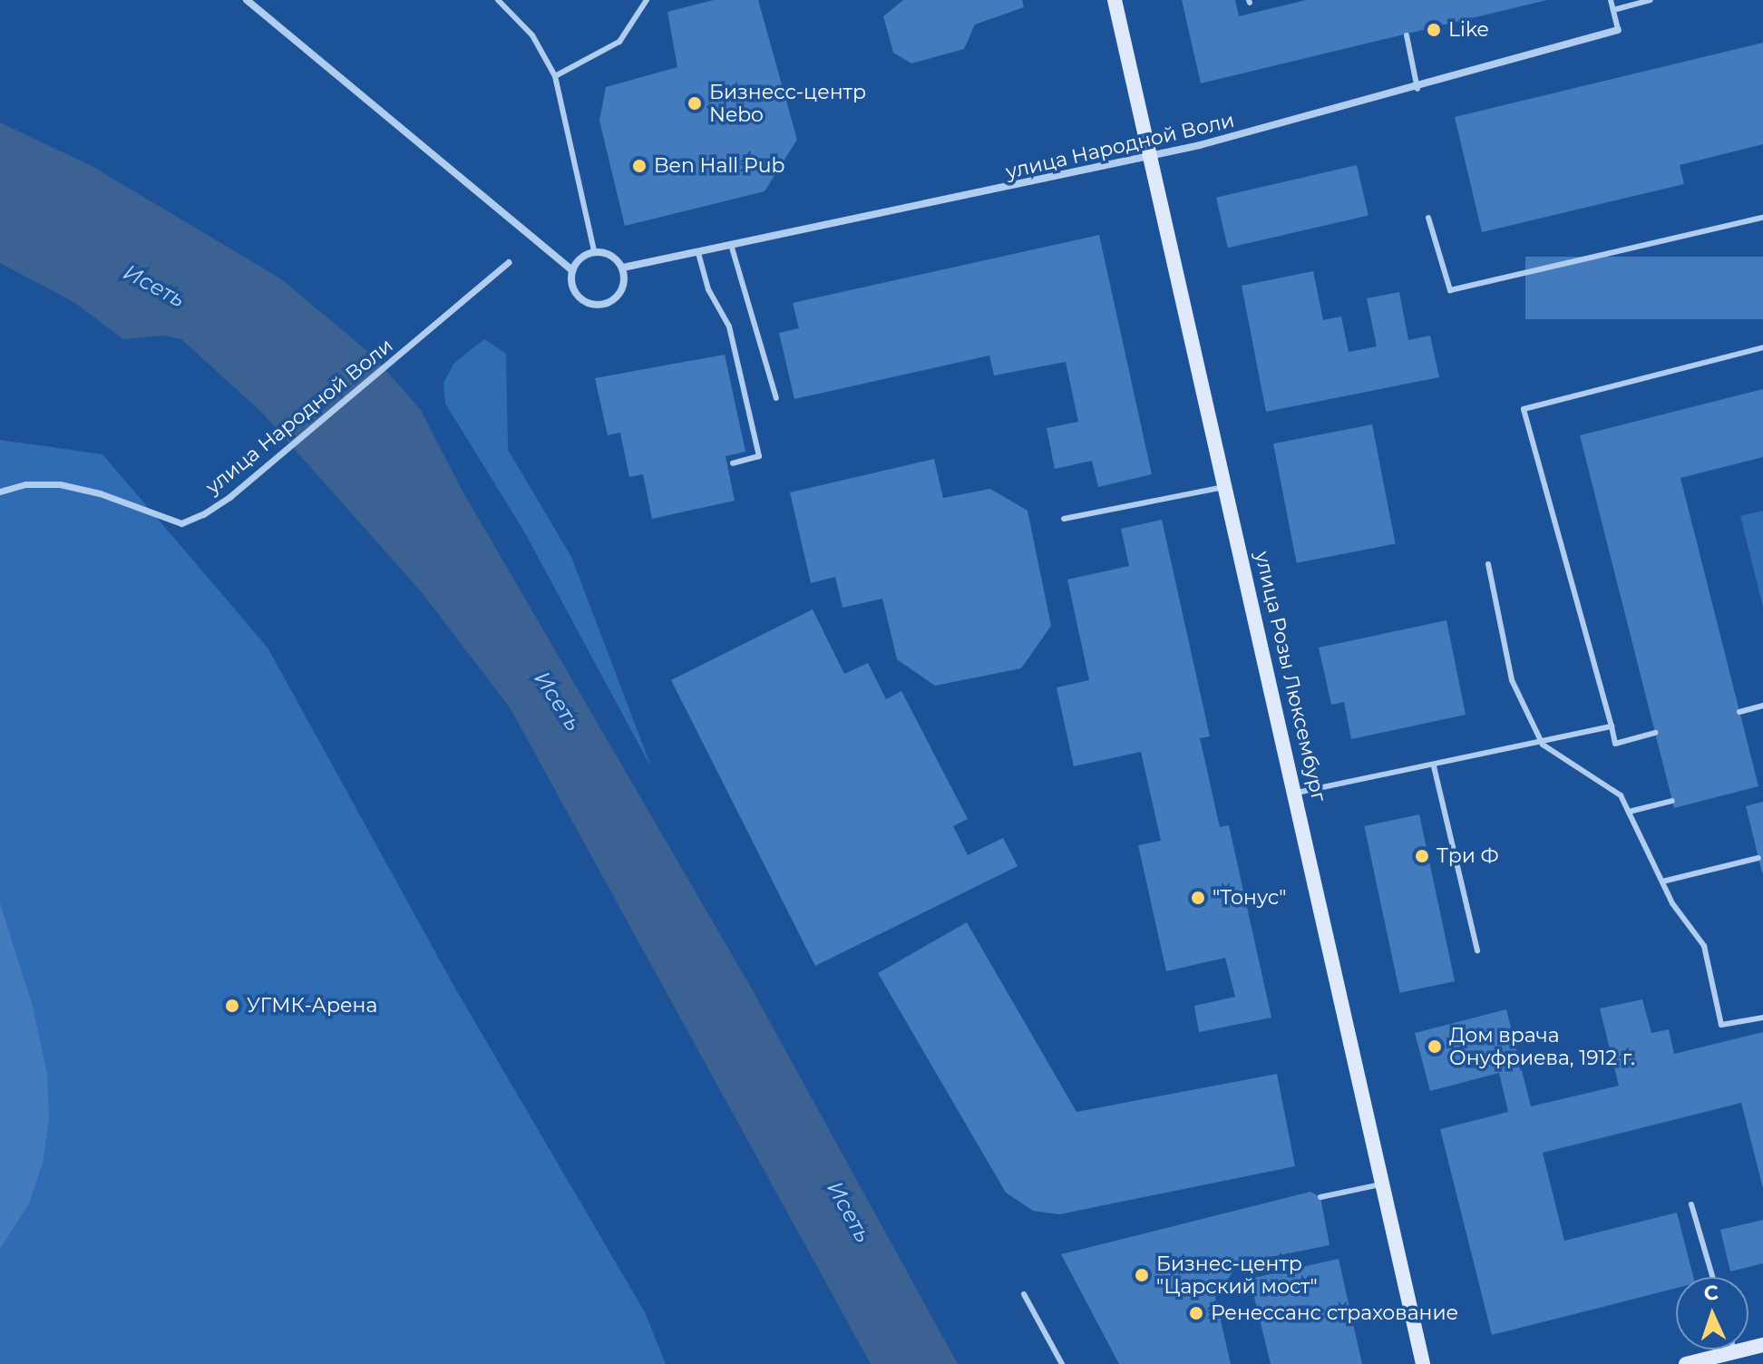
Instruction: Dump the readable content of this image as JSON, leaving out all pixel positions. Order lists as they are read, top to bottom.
{
  "streets": {
    "main road": ["улица Розы Люксембург"],
    "street": ["улица Народной Воли"]
  },
  "crossings": [
    ["улица Народной Воли", "улица Розы Люксембург"]
  ],
  "water": ["Исеть"],
  "places": [
    "Like",
    "Бизнесс-центр Nebo",
    "Ben Hall Pub",
    "Три Ф",
    "\"Тонус\"",
    "УГМК-Арена",
    "Дом врача Онуфриева, 1912 г.",
    "Бизнес-центр \"Царский мост\"",
    "Ренессанс страхование"
  ],
  "north": "top"
}
